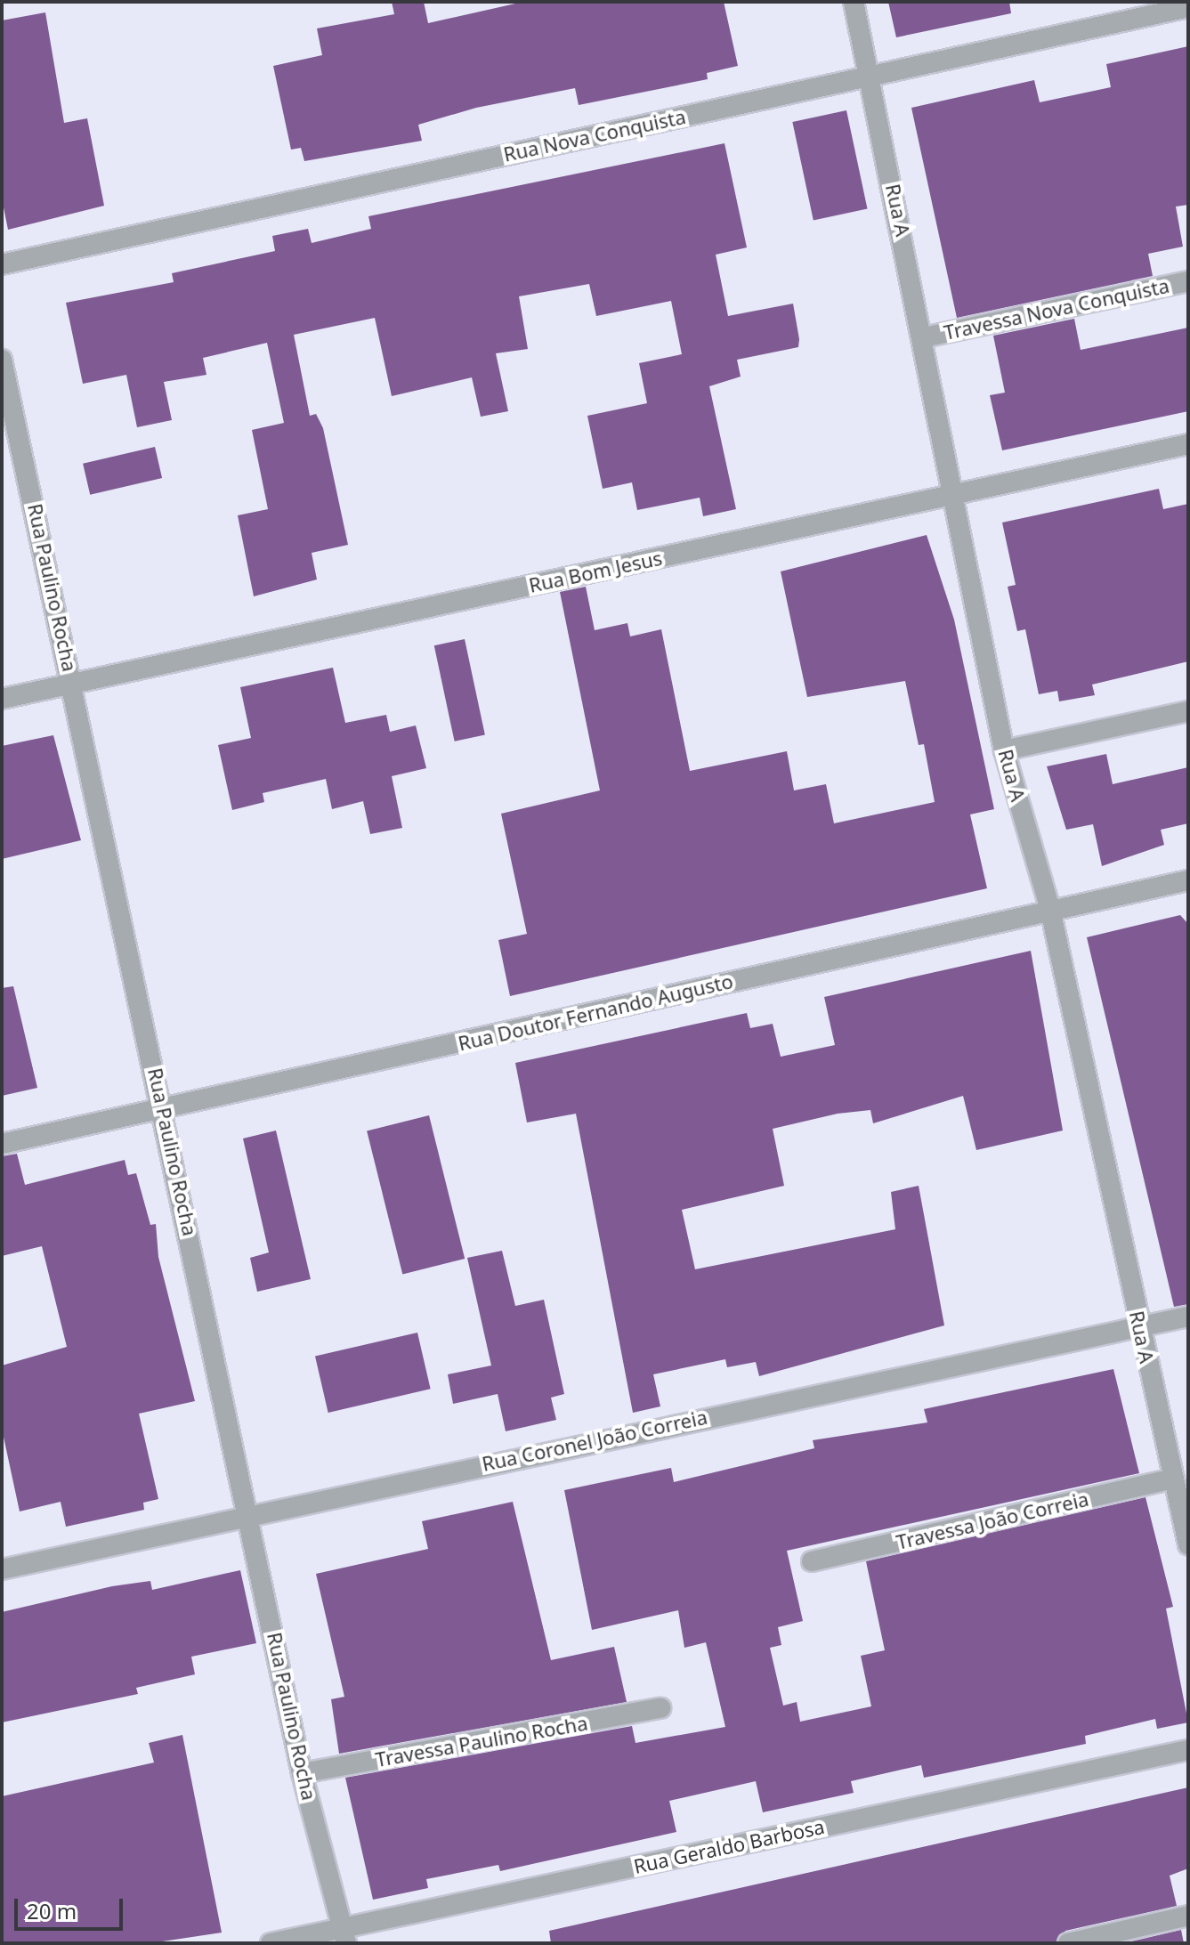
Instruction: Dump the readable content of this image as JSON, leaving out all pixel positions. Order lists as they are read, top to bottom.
{
  "streets": {
    "street": [
      "Rua Nova Conquista",
      "Rua A",
      "Travessa Nova Conquista",
      "Rua Bom Jesus",
      "Rua Paulino Rocha",
      "Rua Doutor Fernando Augusto",
      "Rua Coronel João Correia",
      "Travessa João Correia",
      "Travessa Paulino Rocha",
      "Rua Geraldo Barbosa"
    ]
  },
  "crossings": [
    ["Rua Nova Conquista", "Rua A"],
    ["Rua A", "Travessa Nova Conquista"],
    ["Rua A", "Rua Bom Jesus"],
    ["Rua A", "Rua Doutor Fernando Augusto"],
    ["Rua A", "Rua Coronel João Correia"],
    ["Rua A", "Travessa João Correia"],
    ["Rua Bom Jesus", "Rua Paulino Rocha"],
    ["Rua Paulino Rocha", "Rua Doutor Fernando Augusto"],
    ["Rua Paulino Rocha", "Rua Coronel João Correia"],
    ["Rua Paulino Rocha", "Travessa Paulino Rocha"],
    ["Rua Paulino Rocha", "Rua Geraldo Barbosa"]
  ],
  "scale_bar": "20 m"
}
